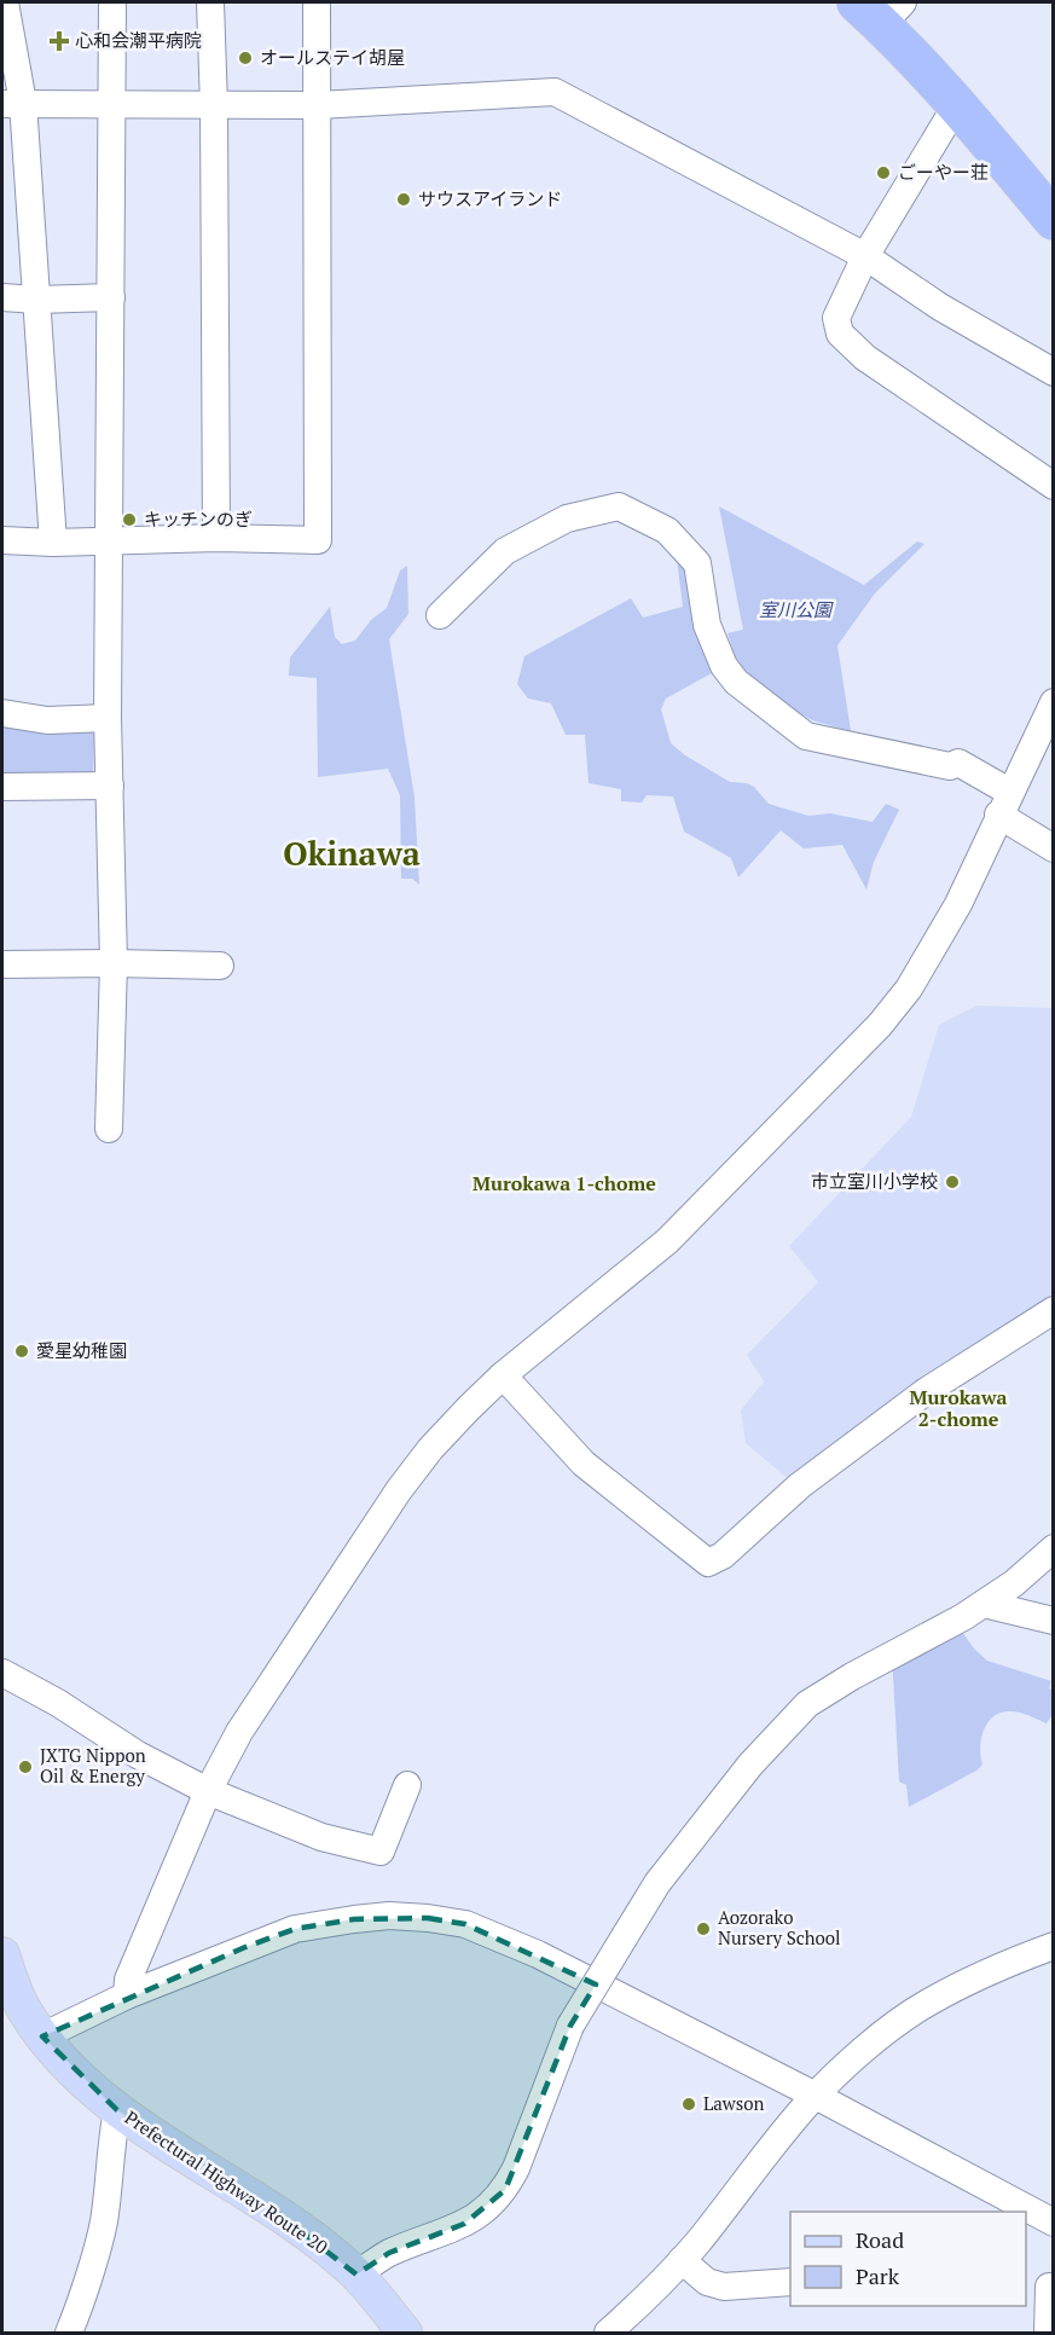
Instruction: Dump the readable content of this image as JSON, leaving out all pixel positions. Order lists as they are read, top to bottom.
{
  "streets": {
    "main road": ["Prefectural Highway Route 20"]
  },
  "districts": ["Okinawa", "Murokawa 1-chome", "Murokawa 2-chome"],
  "parks": ["室川公園"],
  "places": {
    "health": ["心和会潮平病院"],
    "other": [
      "オールステイ胡屋",
      "ごーやー荘",
      "サウスアイランド",
      "キッチンのぎ",
      "市立室川小学校",
      "愛星幼稚園",
      "JXTG Nippon Oil & Energy",
      "Aozorako Nursery School",
      "Lawson"
    ]
  },
  "legend": ["Road", "Park"]
}
